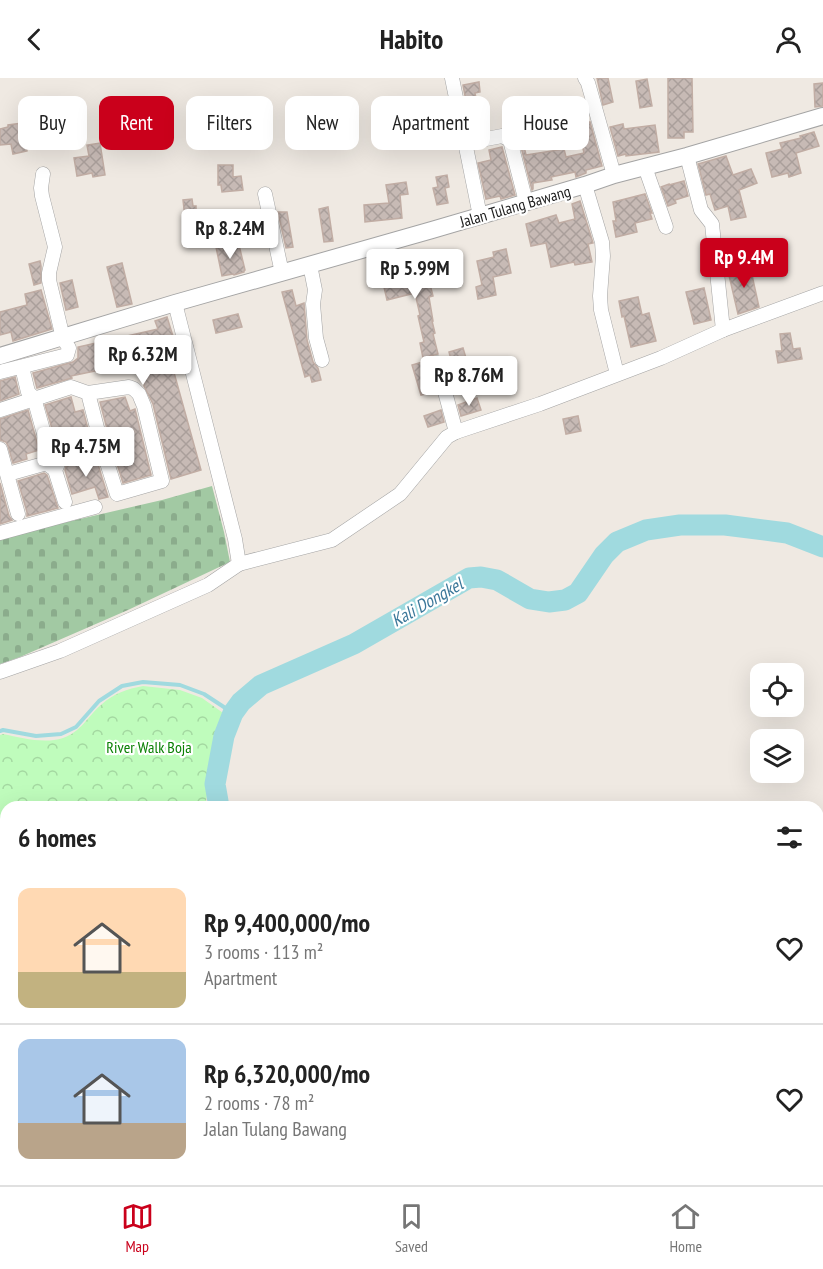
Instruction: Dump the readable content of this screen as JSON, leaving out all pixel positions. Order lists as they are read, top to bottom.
{
  "streets": {
    "street": ["Jalan Tulang Bawang"]
  },
  "water": ["Kali Dongkel"],
  "parks": ["River Walk Boja"],
  "page": {
    "header": "Habito",
    "chip": [
      "Buy",
      "Rent",
      "Filters",
      "New",
      "Apartment",
      "House"
    ],
    "price": [
      "Rp 8.24M",
      "Rp 9.4M",
      "Rp 5.99M",
      "Rp 6.32M",
      "Rp 8.76M",
      "Rp 4.75M"
    ],
    "heading": "6 homes",
    "list": [
      {
        "name": "Rp 9,400,000/mo",
        "note": "3 rooms · 113 m² · Apartment"
      },
      {
        "name": "Rp 6,320,000/mo",
        "note": "2 rooms · 78 m² · Jalan Tulang Bawang"
      }
    ],
    "tabs": ["Map", "Saved", "Home"]
  }
}
